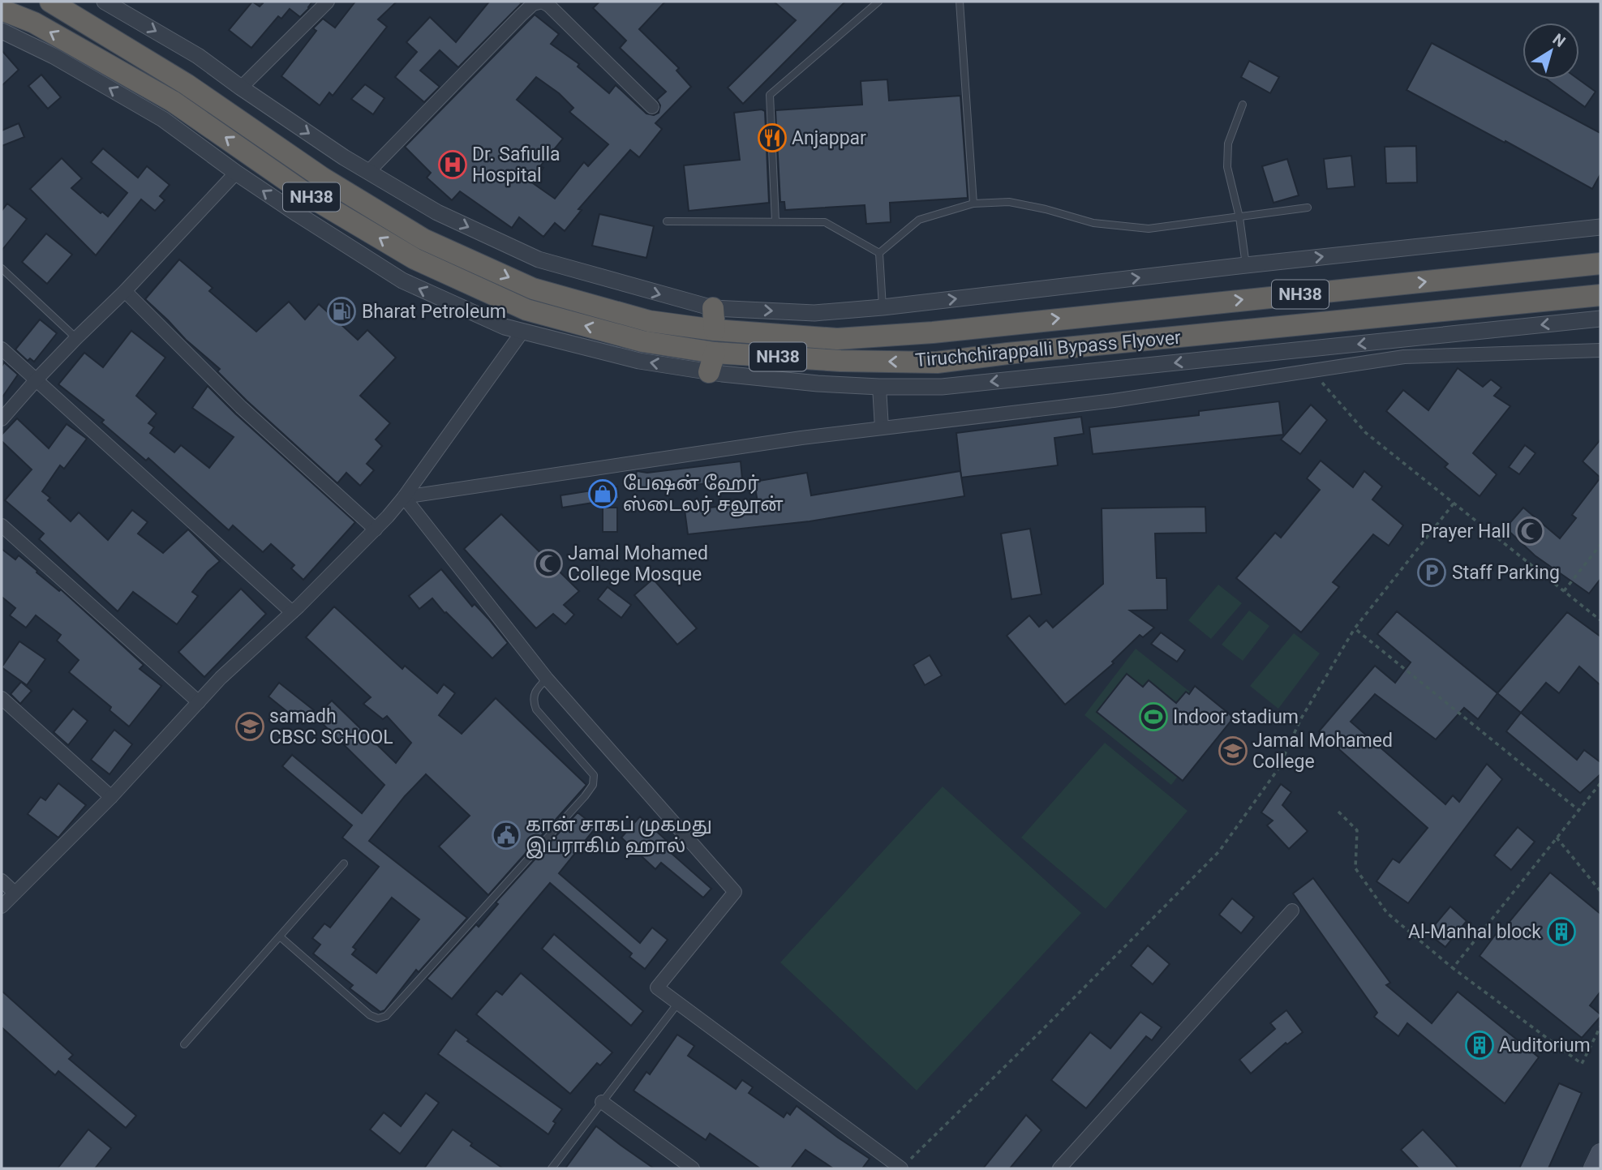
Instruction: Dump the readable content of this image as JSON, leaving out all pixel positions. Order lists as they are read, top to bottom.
{
  "streets": {
    "highway": ["NH38", "Tiruchchirappalli Bypass Flyover"]
  },
  "crossings": [
    ["NH38", "Tiruchchirappalli Bypass Flyover"]
  ],
  "places": {
    "restaurant": ["Anjappar"],
    "hospital": ["Dr. Safiulla Hospital"],
    "fuel station": ["Bharat Petroleum"],
    "shop": ["பேஷன் ஹேர் ஸ்டைலர் சலூன்"],
    "mosque": ["Prayer Hall", "Jamal Mohamed College Mosque"],
    "parking": ["Staff Parking"],
    "sports": ["Indoor stadium"],
    "school or university": ["samadh CBSC SCHOOL", "Jamal Mohamed College"],
    "public building": ["கான் சாகப் முகமது இப்ராகிம் ஹால்"],
    "building": ["Al-Manhal block", "Auditorium"]
  },
  "north": "top right"
}
